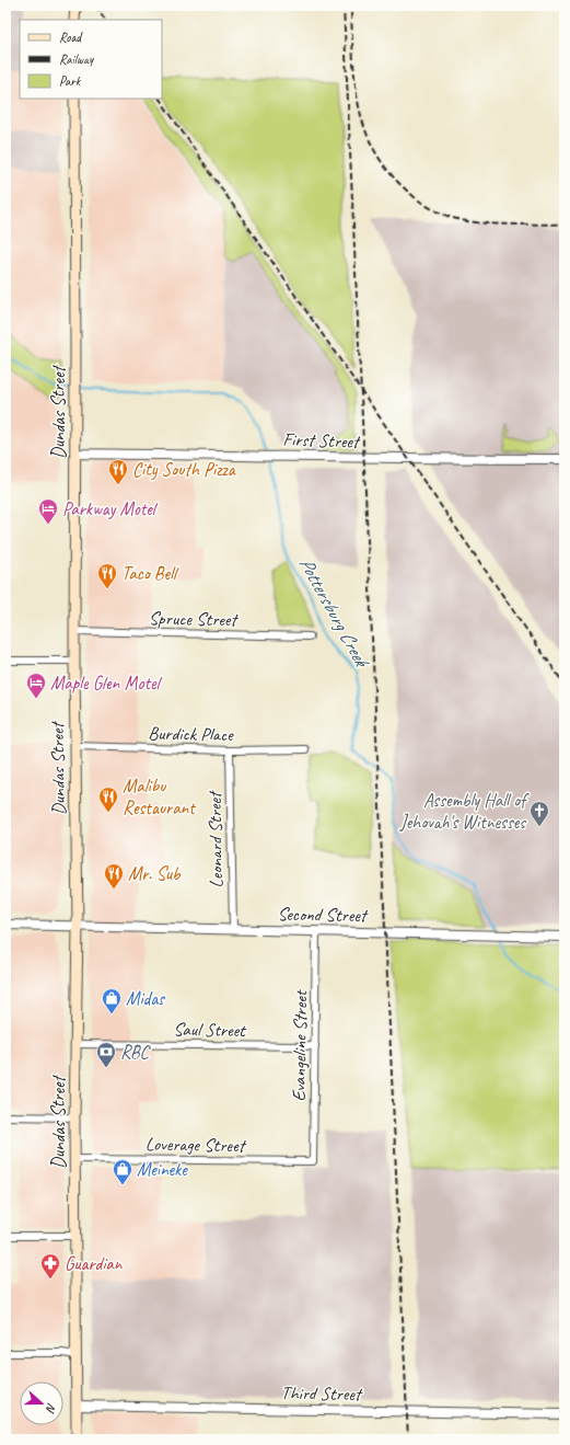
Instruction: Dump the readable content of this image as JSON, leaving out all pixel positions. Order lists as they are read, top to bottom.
{
  "streets": {
    "main road": ["Dundas Street"],
    "street": [
      "First Street",
      "Spruce Street",
      "Burdick Place",
      "Leonard Street",
      "Second Street",
      "Saul Street",
      "Evangeline Street",
      "Loverage Street",
      "Third Street"
    ]
  },
  "crossings": [
    ["Dundas Street", "First Street"],
    ["Dundas Street", "Spruce Street"],
    ["Dundas Street", "Burdick Place"],
    ["Dundas Street", "Second Street"],
    ["Dundas Street", "Saul Street"],
    ["Dundas Street", "Loverage Street"],
    ["Dundas Street", "Third Street"],
    ["Burdick Place", "Leonard Street"],
    ["Leonard Street", "Second Street"],
    ["Second Street", "Evangeline Street"],
    ["Saul Street", "Evangeline Street"],
    ["Evangeline Street", "Loverage Street"]
  ],
  "water": ["Pottersburg Creek"],
  "places": {
    "restaurant": [
      "City South Pizza",
      "Taco Bell",
      "Malibu Restaurant",
      "Mr. Sub"
    ],
    "hotel": ["Parkway Motel", "Maple Glen Motel"],
    "church": ["Assembly Hall of Jehovah's Witnesses"],
    "shop": ["Midas", "Meineke"],
    "bank": ["RBC"],
    "pharmacy": ["Guardian"]
  },
  "legend": ["Road", "Railway", "Park"],
  "north": "right"
}
